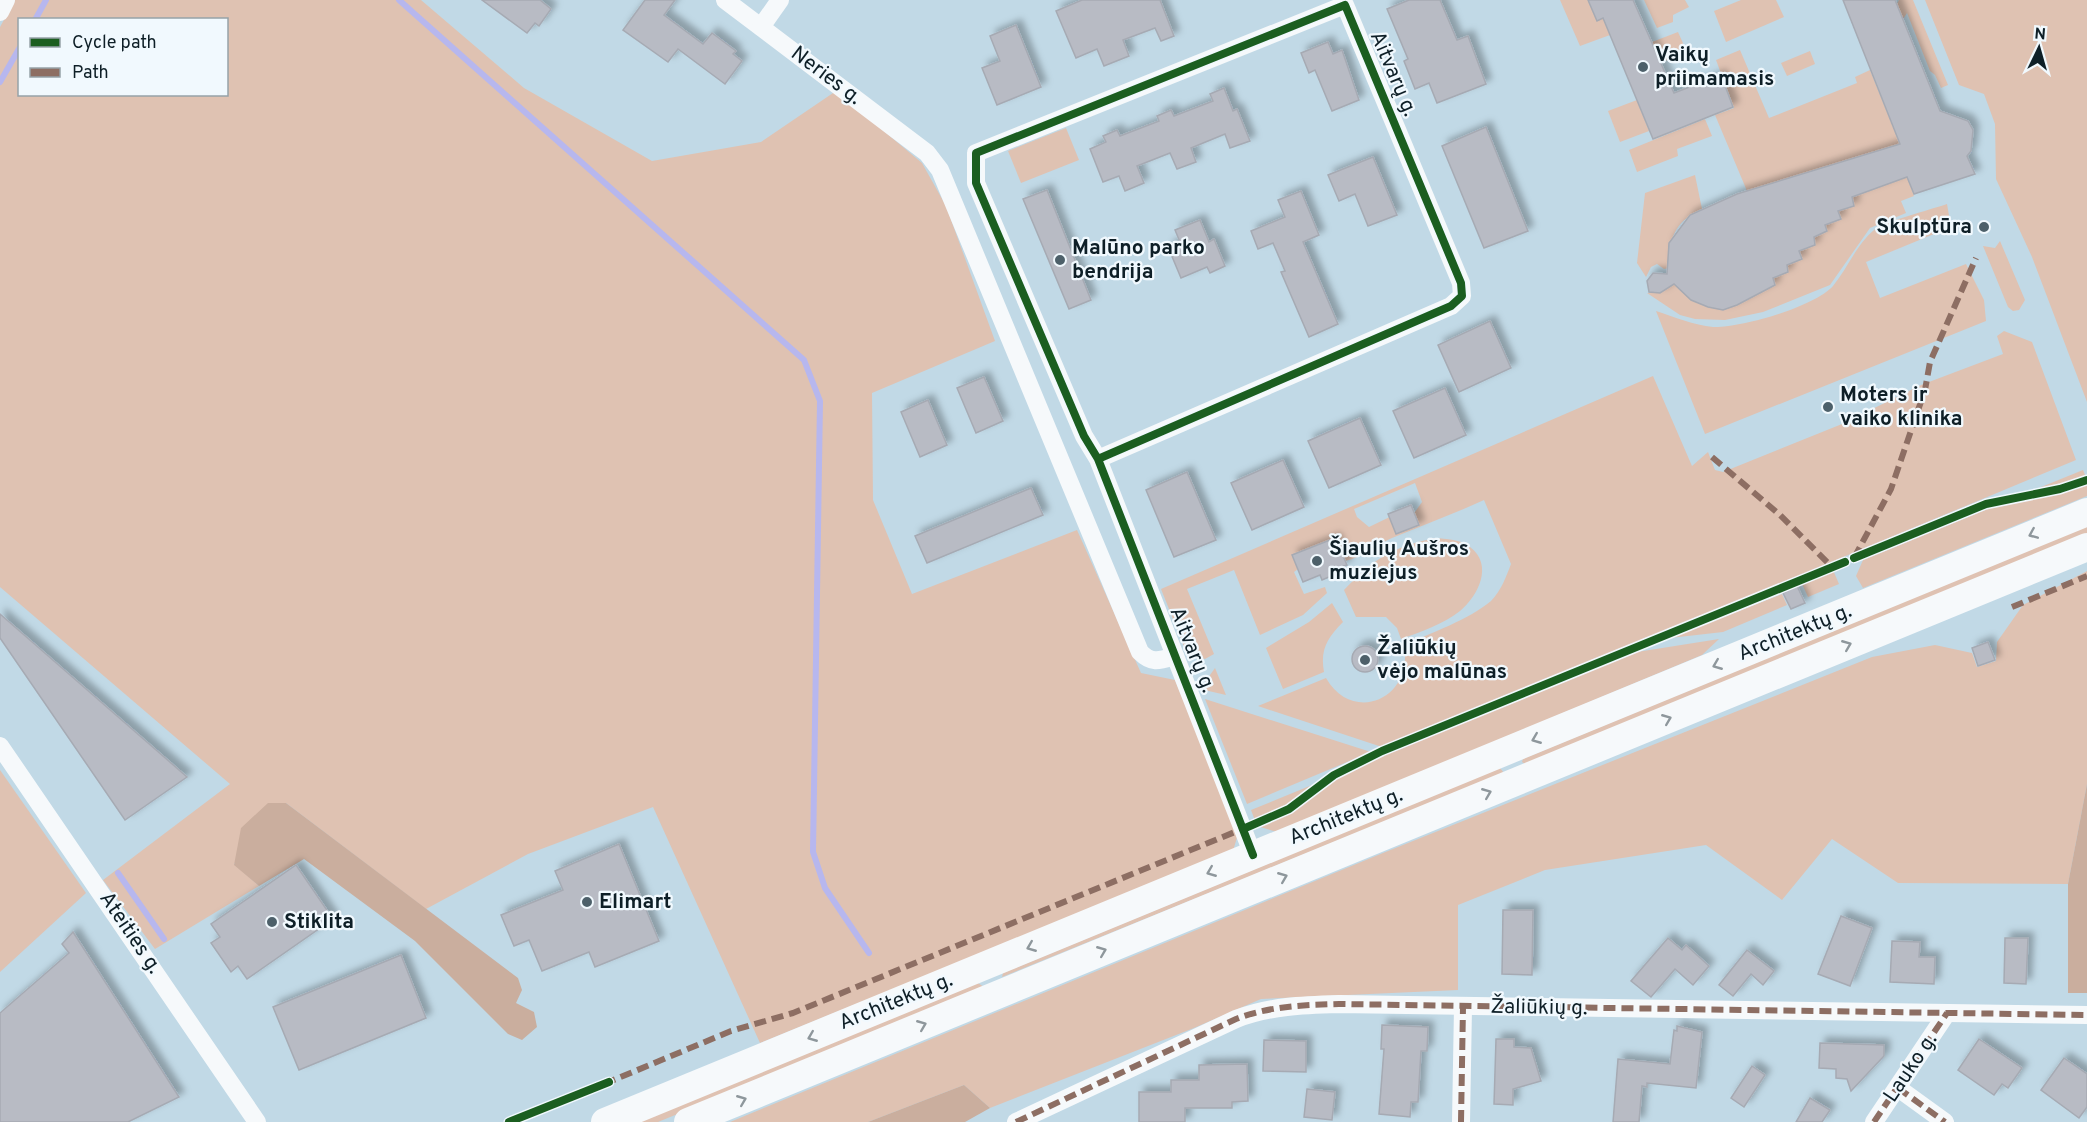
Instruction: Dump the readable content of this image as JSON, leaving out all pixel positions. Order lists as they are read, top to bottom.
{
  "streets": {
    "main road": ["Architektų g."],
    "street": [
      "Aitvarų g.",
      "Neries g.",
      "Ateities g.",
      "Žaliūkių g.",
      "Lauko g."
    ]
  },
  "crossings": [
    ["Aitvarų g.", "Neries g."],
    ["Aitvarų g.", "Architektų g."],
    ["Žaliūkių g.", "Lauko g."]
  ],
  "places": [
    "Vaikų priimamasis",
    "Skulptūra",
    "Malūno parko bendrija",
    "Moters ir vaiko klinika",
    "Šiaulių Aušros muziejus",
    "Žaliūkių vėjo malūnas",
    "Elimart",
    "Stiklita"
  ],
  "legend": ["Cycle path", "Path"],
  "north": "top"
}
